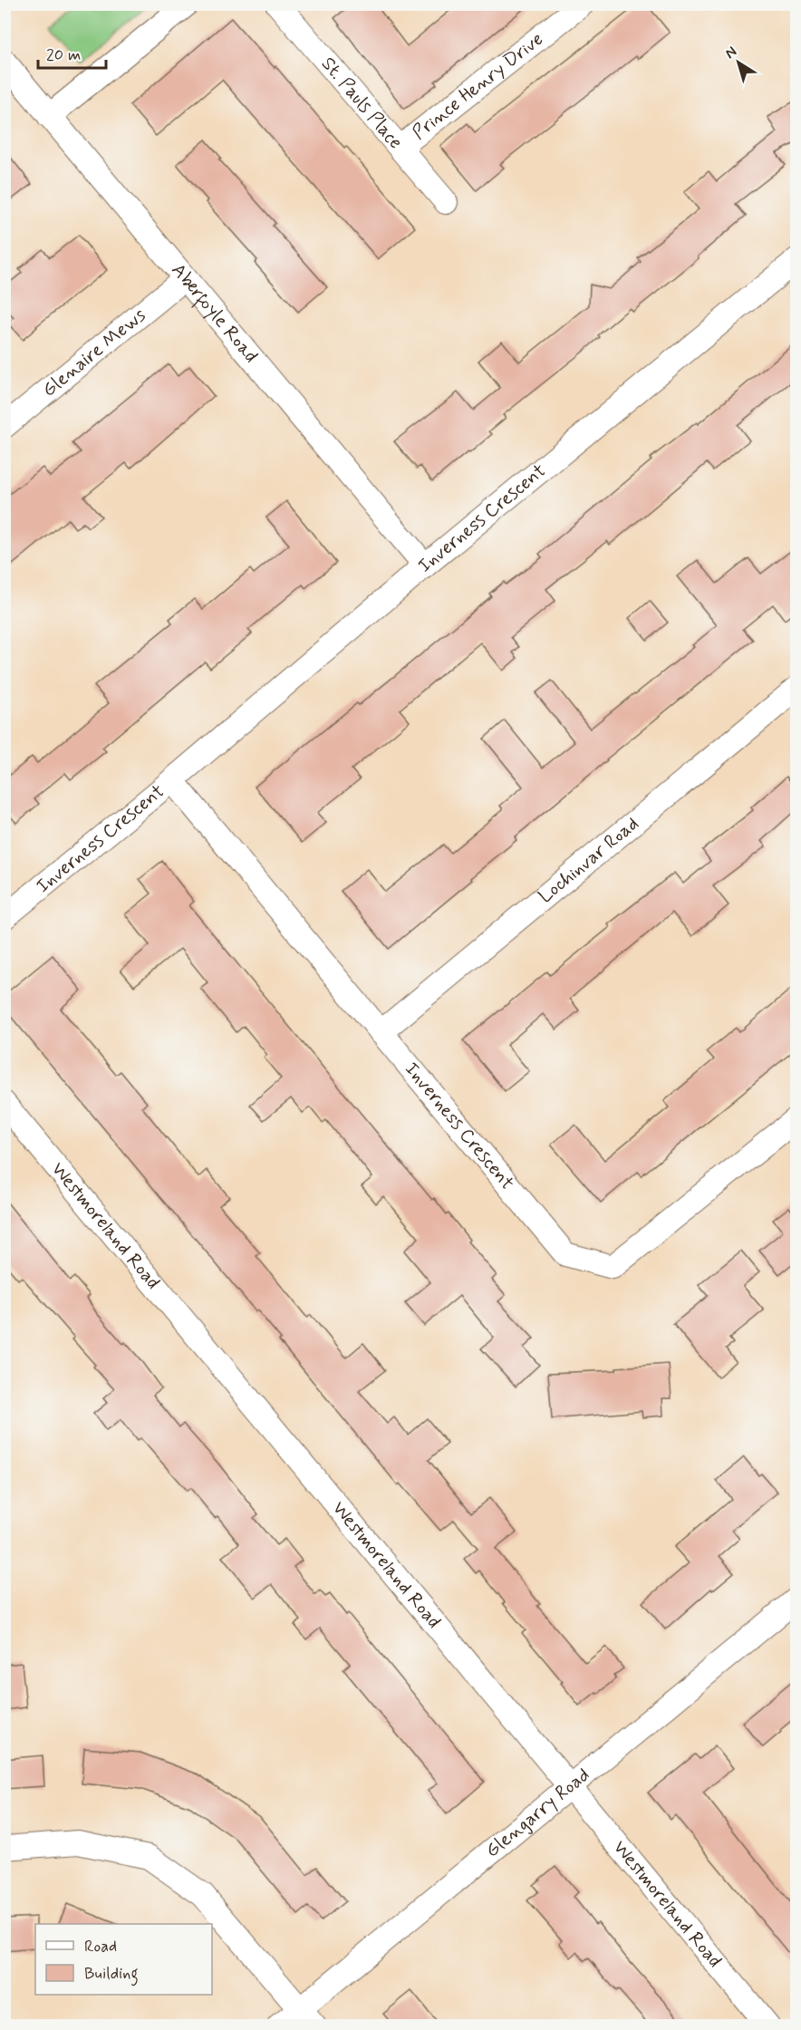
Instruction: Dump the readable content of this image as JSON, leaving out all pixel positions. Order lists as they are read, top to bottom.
{
  "streets": {
    "street": [
      "Prince Henry Drive",
      "St. Pauls Place",
      "Aberfoyle Road",
      "Glenaire Mews",
      "Inverness Crescent",
      "Lochinvar Road",
      "Westmoreland Road",
      "Glengarry Road"
    ]
  },
  "crossings": [
    ["Prince Henry Drive", "St. Pauls Place"],
    ["Aberfoyle Road", "Glenaire Mews"],
    ["Aberfoyle Road", "Inverness Crescent"],
    ["Inverness Crescent", "Lochinvar Road"],
    ["Westmoreland Road", "Glengarry Road"]
  ],
  "legend": ["Road", "Building"],
  "scale_bar": "20 m",
  "north": "top left"
}
